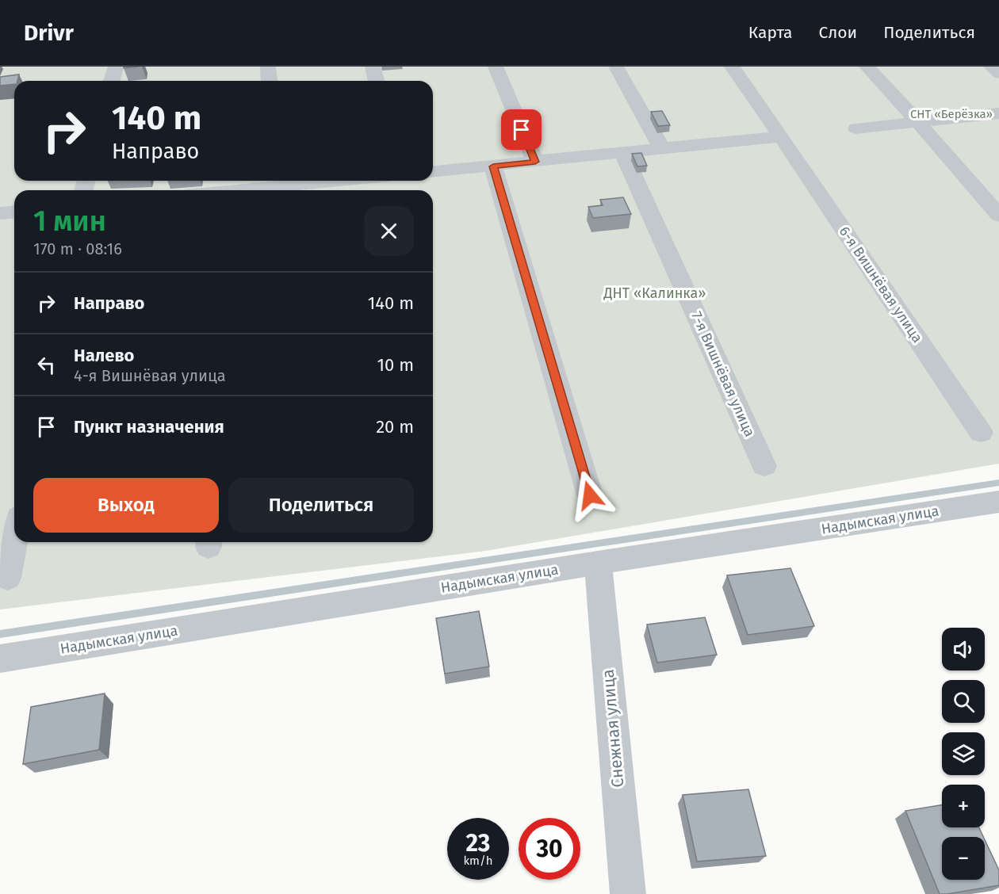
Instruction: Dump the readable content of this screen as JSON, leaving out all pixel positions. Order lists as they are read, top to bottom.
{
  "streets": {
    "street": [
      "6-я Вишнёвая улица",
      "7-я Вишнёвая улица",
      "Надымская улица",
      "Снежная улица"
    ]
  },
  "crossings": [
    ["Надымская улица", "Снежная улица"]
  ],
  "parks": ["СНТ «Берёзка»", "ДНТ «Калинка»"],
  "page": {
    "header": "Drivr",
    "nav": ["Карта", "Слои", "Поделиться"],
    "turn": ["140 m", "Направо"],
    "heading": ["1 мин", "170 m · 08:16"],
    "list": [
      {
        "name": "Направо",
        "value": "140 m"
      },
      {
        "name": "Налево",
        "note": "4-я Вишнёвая улица",
        "value": "10 m"
      },
      {
        "name": "Пункт назначения",
        "value": "20 m"
      }
    ],
    "buttons": ["Выход", "Поделиться"],
    "map_buttons": ["+", "−"],
    "speed": "23 km/h",
    "limit": "30"
  }
}
